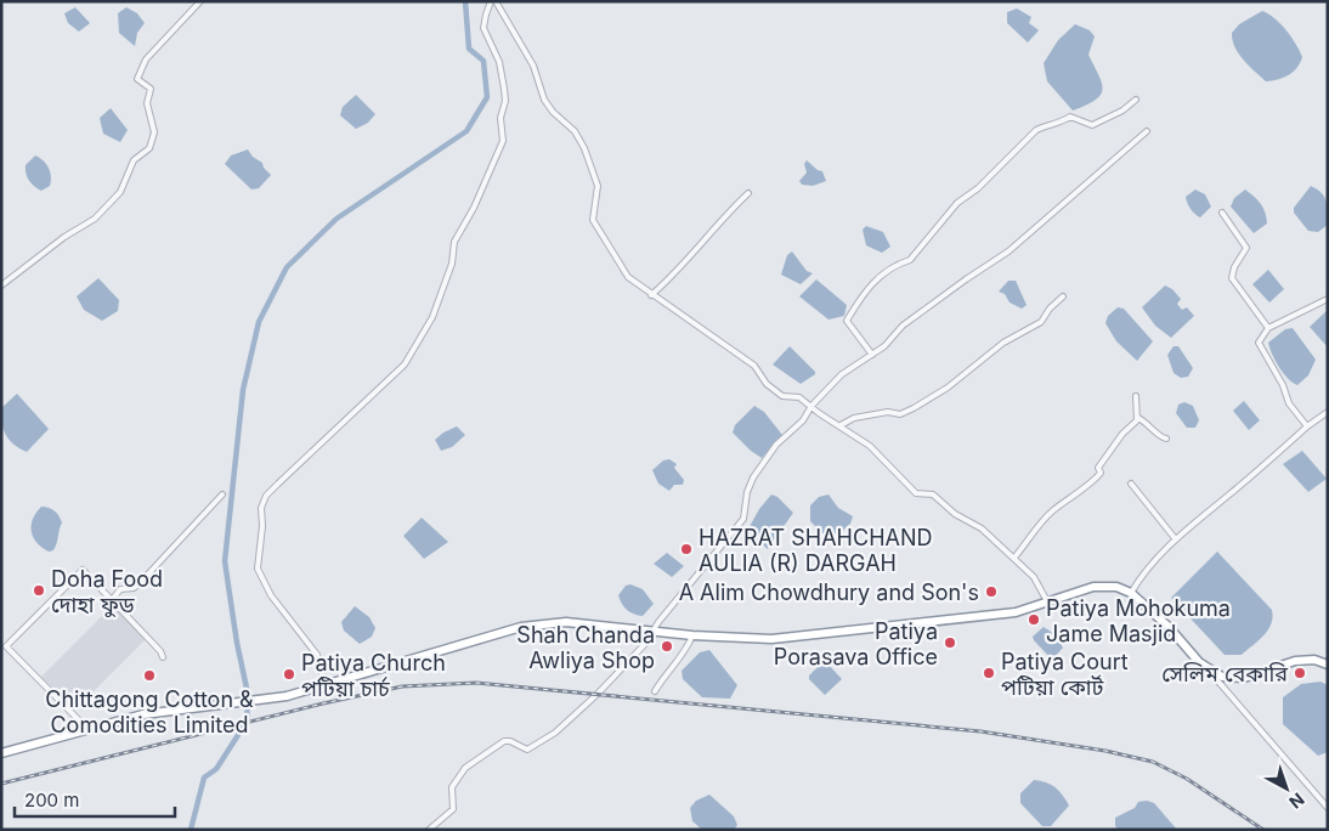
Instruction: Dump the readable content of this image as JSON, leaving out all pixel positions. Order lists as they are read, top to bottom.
{
  "places": [
    "HAZRAT SHAHCHAND AULIA (R) DARGAH",
    "Doha Food দোহা ফুড",
    "A Alim Chowdhury and Son's",
    "Patiya Mohokuma Jame Masjid",
    "Patiya Porasava Office",
    "Shah Chanda Awliya Shop",
    "Patiya Court পটিয়া কোর্ট",
    "সেলিম বেকারি",
    "Patiya Church পটিয়া চার্চ",
    "Chittagong Cotton & Comodities Limited"
  ],
  "scale_bar": "200 m",
  "north": "bottom right"
}
